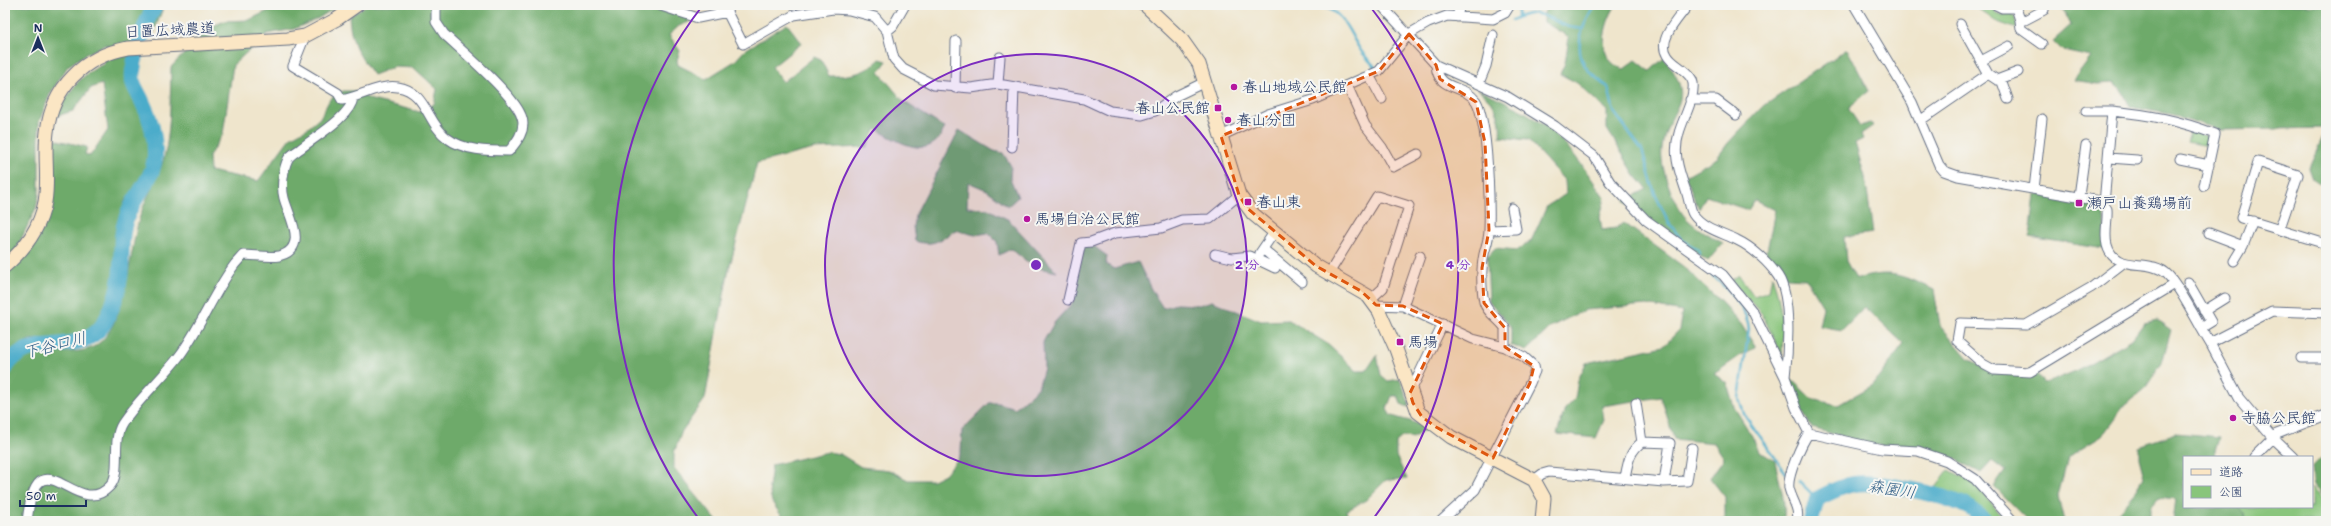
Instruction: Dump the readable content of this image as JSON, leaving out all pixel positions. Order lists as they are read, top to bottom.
{
  "streets": {
    "street": ["日置広域農道"]
  },
  "water": ["下谷口川", "森園川"],
  "places": {
    "other": [
      "春山地域公民館",
      "春山分団",
      "馬場自治公民館",
      "寺脇公民館"
    ],
    "transit": [
      "春山公民館",
      "春山東",
      "瀬戸山養鶏場前",
      "馬場"
    ]
  },
  "legend": ["道路", "公園"],
  "scale_bar": "50 m",
  "north": "top",
  "rings": ["2 分", "4 分"]
}
